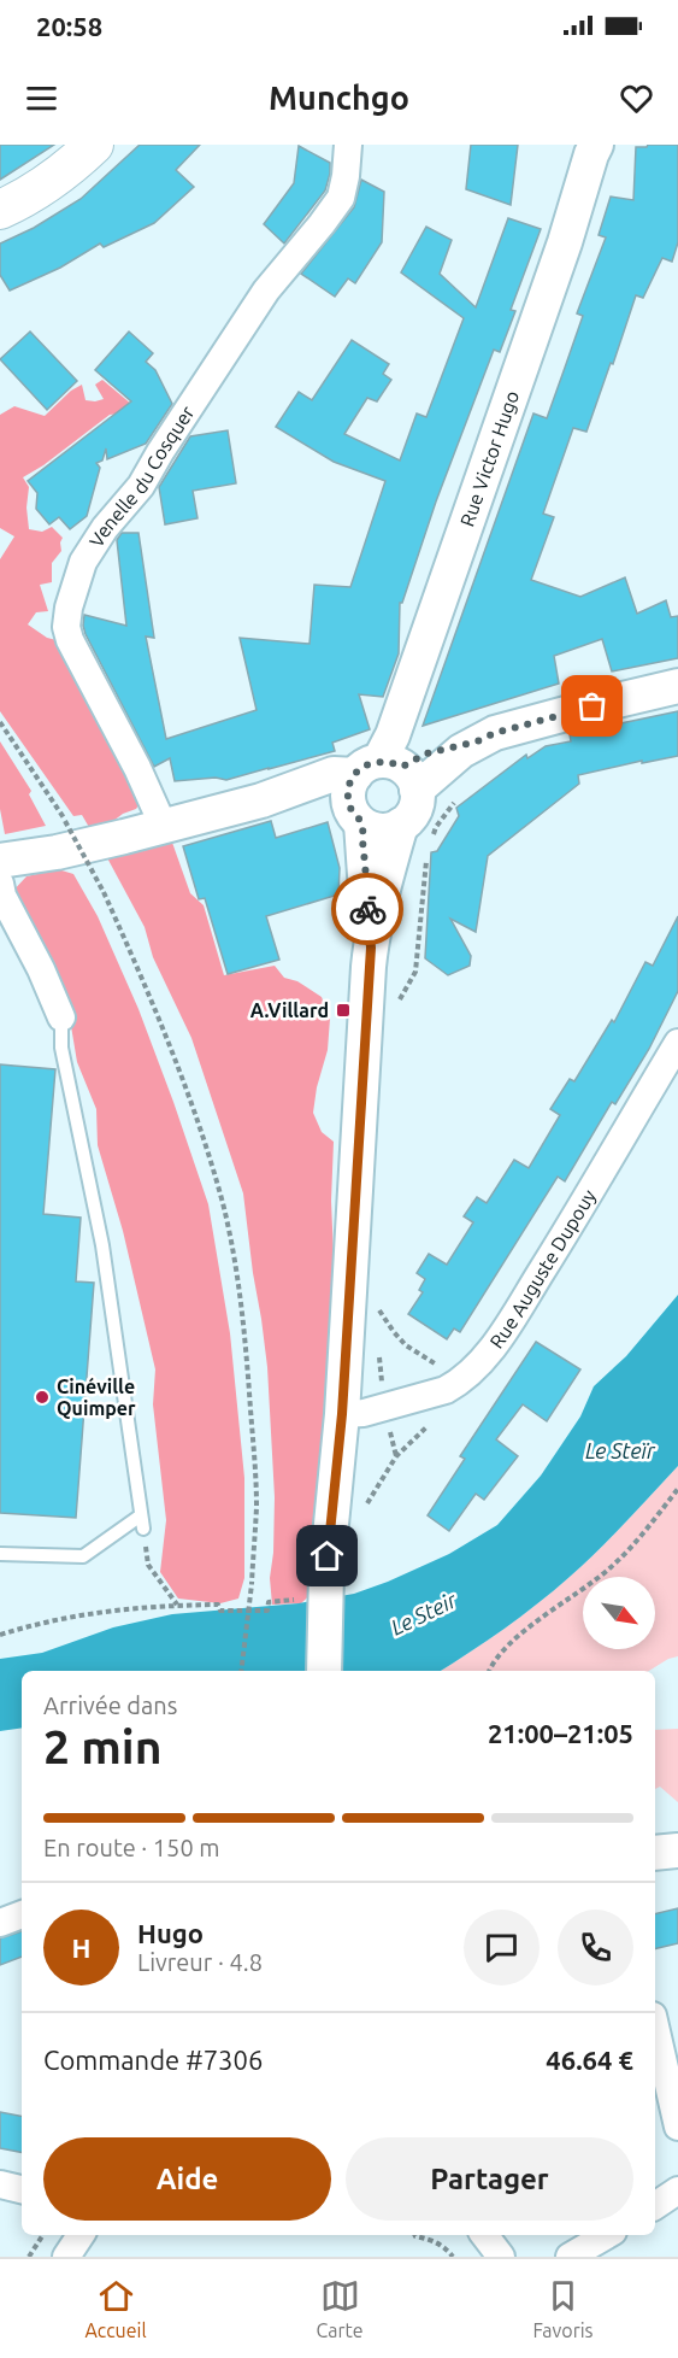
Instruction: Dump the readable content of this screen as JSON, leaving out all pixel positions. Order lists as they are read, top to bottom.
{
  "streets": {
    "street": ["Rue Victor Hugo", "Venelle du Cosquer", "Rue Auguste Dupouy"]
  },
  "water": ["Le Steïr", "Le Steir"],
  "places": {
    "transit": ["A.Villard"],
    "other": ["Cinéville Quimper"]
  },
  "north": "bottom right",
  "page": {
    "status": "20:58",
    "header": "Munchgo",
    "heading": ["2 min", "Arrivée dans", "21:00–21:05"],
    "panel": [
      "Hugo",
      "Livreur · 4.8",
      "Commande #7306",
      "46.64 €"
    ],
    "bar": "En route · 150 m",
    "round": "H",
    "buttons": ["Aide", "Partager"],
    "tabs": ["Accueil", "Carte", "Favoris"]
  }
}
